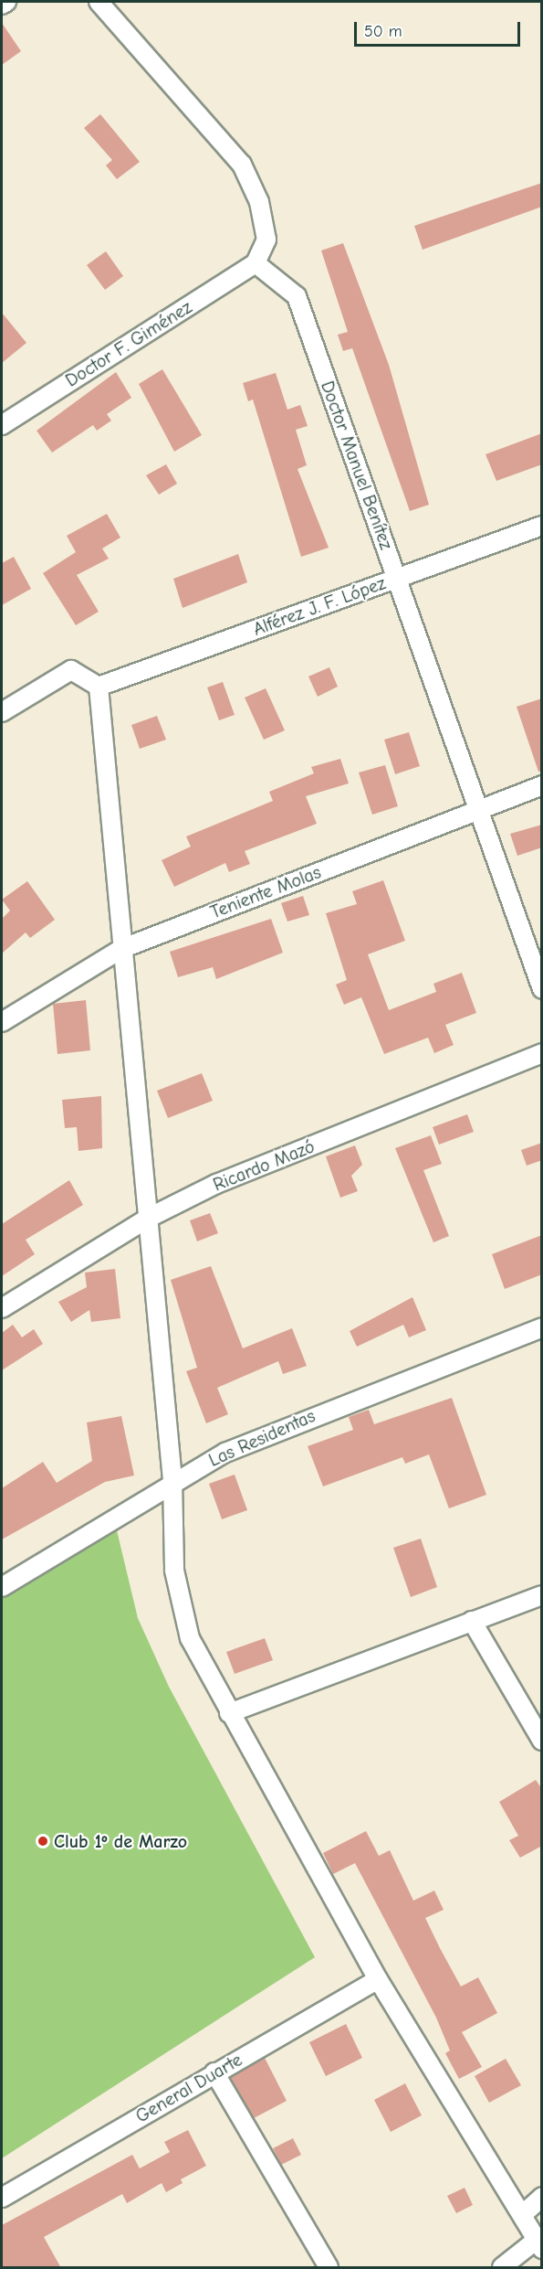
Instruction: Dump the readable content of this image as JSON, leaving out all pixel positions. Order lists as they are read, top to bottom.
{
  "streets": {
    "street": [
      "Doctor F. Giménez",
      "Doctor Manuel Benítez",
      "Alférez J. F. López",
      "Teniente Molas",
      "Ricardo Mazó",
      "Las Residentas",
      "General Duarte"
    ]
  },
  "crossings": [
    ["Doctor F. Giménez", "Doctor Manuel Benítez"],
    ["Doctor Manuel Benítez", "Alférez J. F. López"],
    ["Doctor Manuel Benítez", "Teniente Molas"]
  ],
  "places": ["Club 1º de Marzo"],
  "scale_bar": "50 m"
}
